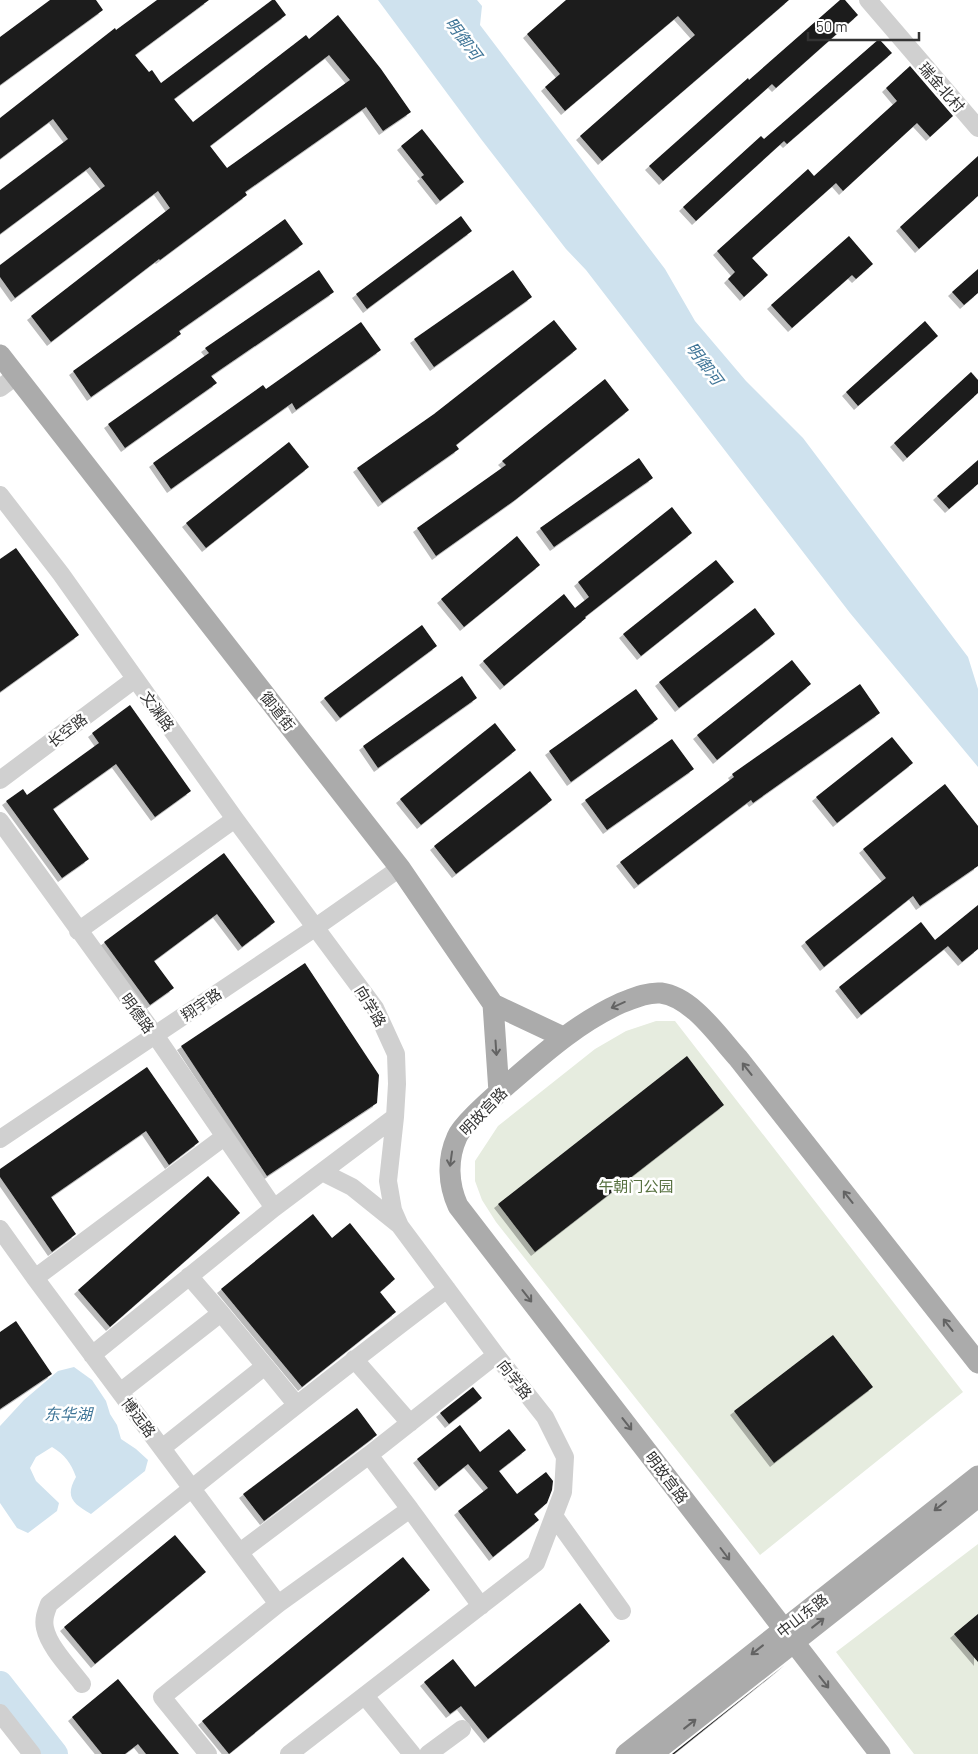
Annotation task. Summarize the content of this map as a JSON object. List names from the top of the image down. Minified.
{"streets":{"main road":["御道街","明故宫路","中山东路"],"street":["瑞金北村","文渊路","长空路","翔宇路","向学路","明德路","博远路"]},"crossings":[["文渊路","长空路"],["文渊路","翔宇路"],["文渊路","向学路"],["御道街","翔宇路"],["翔宇路","向学路"],["翔宇路","明德路"],["明故宫路","中山东路"]],"water":["明御河","东华湖"],"parks":["午朝门公园"],"scale_bar":"50 m"}
